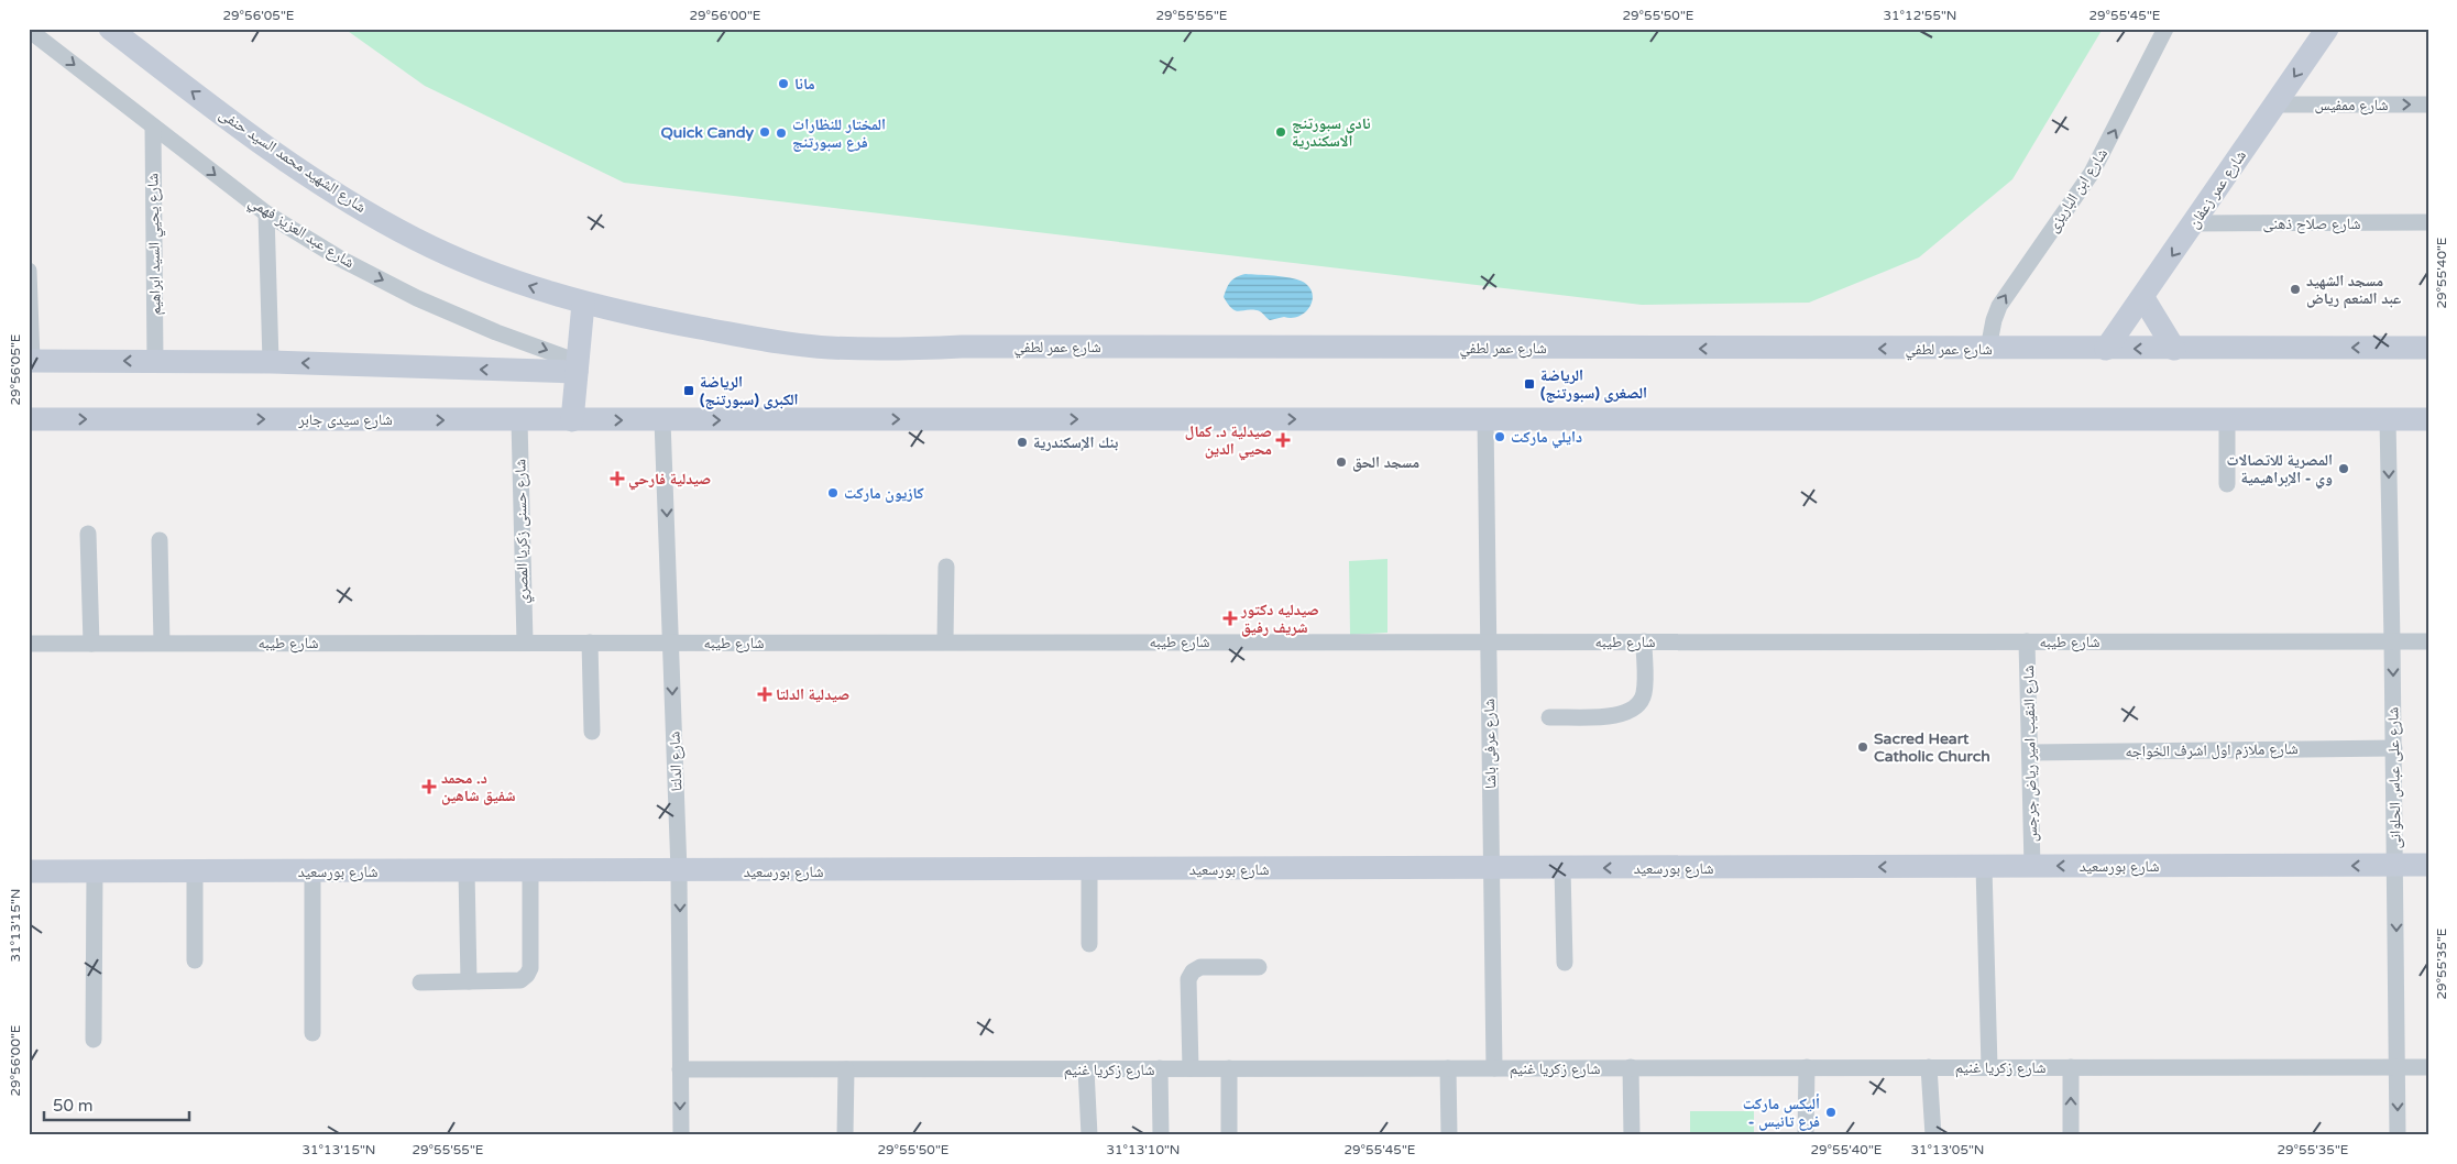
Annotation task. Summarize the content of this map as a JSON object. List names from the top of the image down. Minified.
{"streets":{"street":["شارع ممفيس","شارع الشهيد محمد السيد حنفى","شارع عمر زعفان","شارع ابن الباريزى","شارع صلاح ذهنى","شارع عبد العزيز فهمي","شارع يحيي السيد ابراهيم","شارع عمر لطفي","شارع سيدى جابر","شارع حسنى زكريا المصري","شارع طيبه","شارع عرفى باشا","شارع ملازم اول اشرف الخواجه","شارع النقيب امير رياض جرجس","شارع الدلتا","شارع على عباس الحلوانى","شارع بورسعيد","شارع زكريا غنيم"]},"crossings":[["شارع ممفيس","شارع عمر زعفان"],["شارع الشهيد محمد السيد حنفى","شارع عمر لطفي"],["شارع عمر زعفان","شارع صلاح ذهنى"],["شارع عمر زعفان","شارع عمر لطفي"],["شارع ابن الباريزى","شارع عمر لطفي"],["شارع عبد العزيز فهمي","شارع يحيي السيد ابراهيم"],["شارع سيدى جابر","شارع حسنى زكريا المصري"],["شارع سيدى جابر","شارع الدلتا"],["شارع حسنى زكريا المصري","شارع طيبه"],["شارع طيبه","شارع عرفى باشا"],["شارع طيبه","شارع النقيب امير رياض جرجس"],["شارع طيبه","شارع الدلتا"],["شارع طيبه","شارع على عباس الحلوانى"],["شارع عرفى باشا","شارع بورسعيد"],["شارع عرفى باشا","شارع زكريا غنيم"],["شارع ملازم اول اشرف الخواجه","شارع النقيب امير رياض جرجس"],["شارع ملازم اول اشرف الخواجه","شارع على عباس الحلوانى"],["شارع النقيب امير رياض جرجس","شارع بورسعيد"],["شارع الدلتا","شارع بورسعيد"],["شارع الدلتا","شارع زكريا غنيم"],["شارع على عباس الحلوانى","شارع بورسعيد"],["شارع على عباس الحلوانى","شارع زكريا غنيم"]],"one_way":["شارع ممفيس","شارع الشهيد محمد السيد حنفى","شارع عمر زعفان","شارع ابن الباريزى","شارع عبد العزيز فهمي","شارع الدلتا","شارع على عباس الحلوانى"],"places":{"other":["مانا","Quick Candy","نادي سبورتنج الاسكندرية","المختار للنظارات فرع سبورتنج","مسجد الشهيد عبد المنعم رياض","دايلي ماركت","بنك الإسكندرية","مسجد الحق","المصرية للاتصالات وي - الإبراهيمية","كازيون ماركت","Sacred Heart Catholic Church","أليكس ماركت - فرع تانيس"],"transit":["الرياضة (سبورتنج) الصغرى","الرياضة (سبورتنج) الكبرى"],"health":["صيدلية د. كمال محيي الدين","صيدلية فارحي","صيدليه دكتور شريف رفيق","صيدلية الدلتا","د. محمد شفيق شاهين"]},"scale_bar":"50 m","coordinates":["29°56'05\"E","29°56'00\"E","29°55'55\"E","29°55'50\"E","31°12'55\"N","29°55'45\"E","29°55'40\"E","31°13'15\"N","29°55'35\"E","31°13'10\"N","31°13'05\"N"]}
